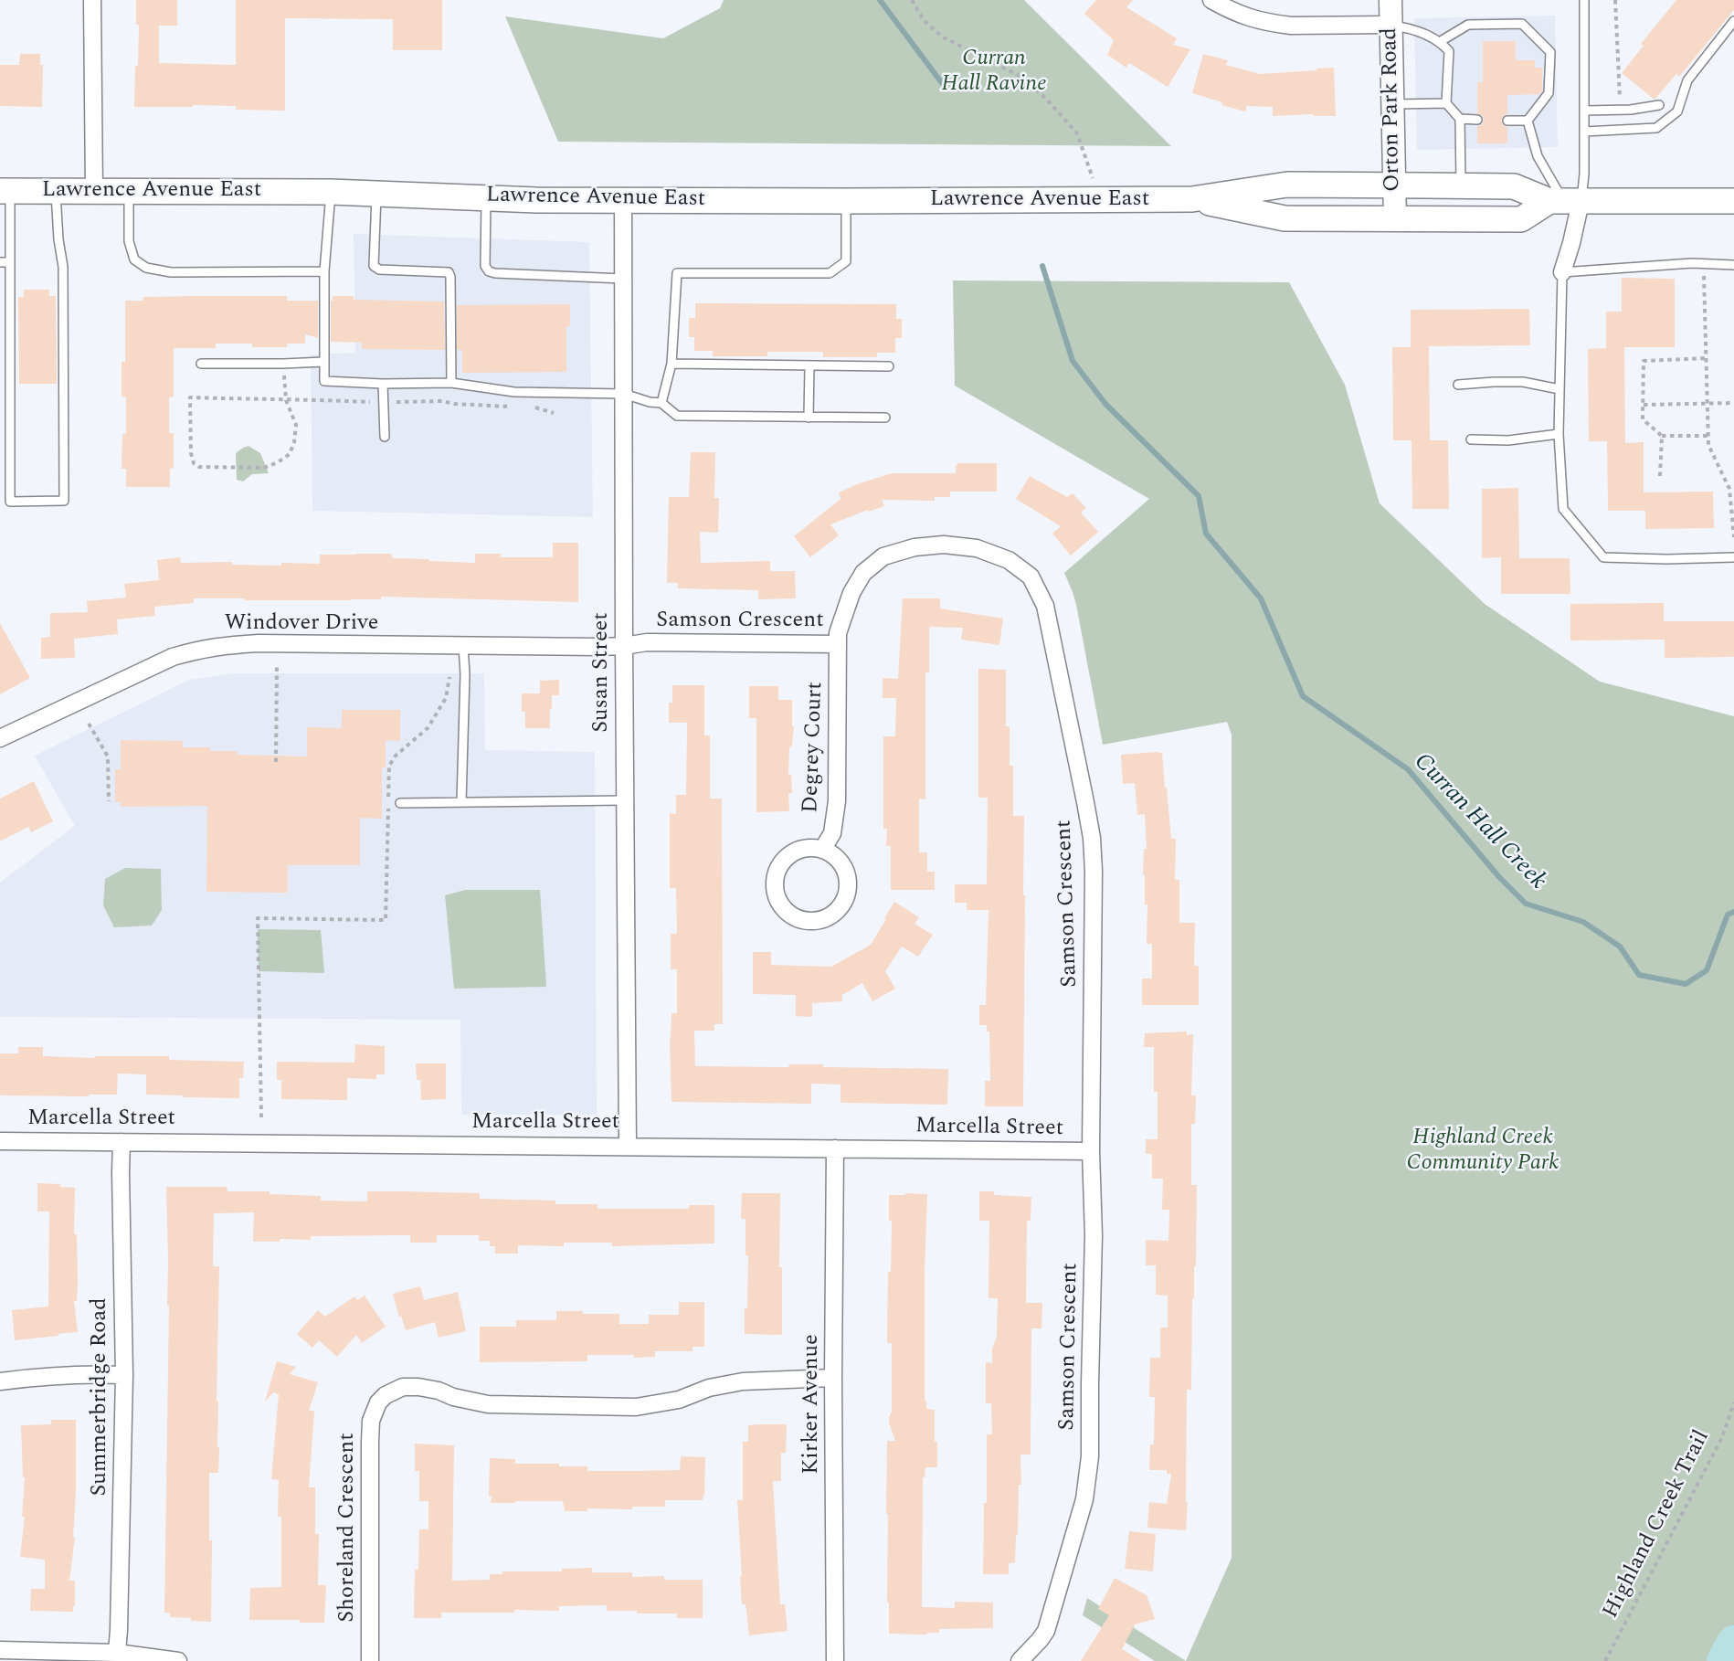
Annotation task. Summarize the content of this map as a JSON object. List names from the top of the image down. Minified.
{"streets":{"main road":["Lawrence Avenue East"],"street":["Orton Park Road","Samson Crescent","Windover Drive","Susan Street","Degrey Court","Marcella Street","Summerbridge Road","Kirker Avenue","Shoreland Crescent"],"path":["Highland Creek Trail"]},"crossings":[["Orton Park Road","Lawrence Avenue East"],["Lawrence Avenue East","Susan Street"],["Samson Crescent","Windover Drive"],["Samson Crescent","Susan Street"],["Samson Crescent","Degrey Court"],["Samson Crescent","Marcella Street"],["Windover Drive","Susan Street"],["Susan Street","Marcella Street"],["Marcella Street","Summerbridge Road"],["Marcella Street","Kirker Avenue"],["Kirker Avenue","Shoreland Crescent"]],"water":["Curran Hall Creek"],"parks":["Curran Hall Ravine","Highland Creek Community Park"]}
